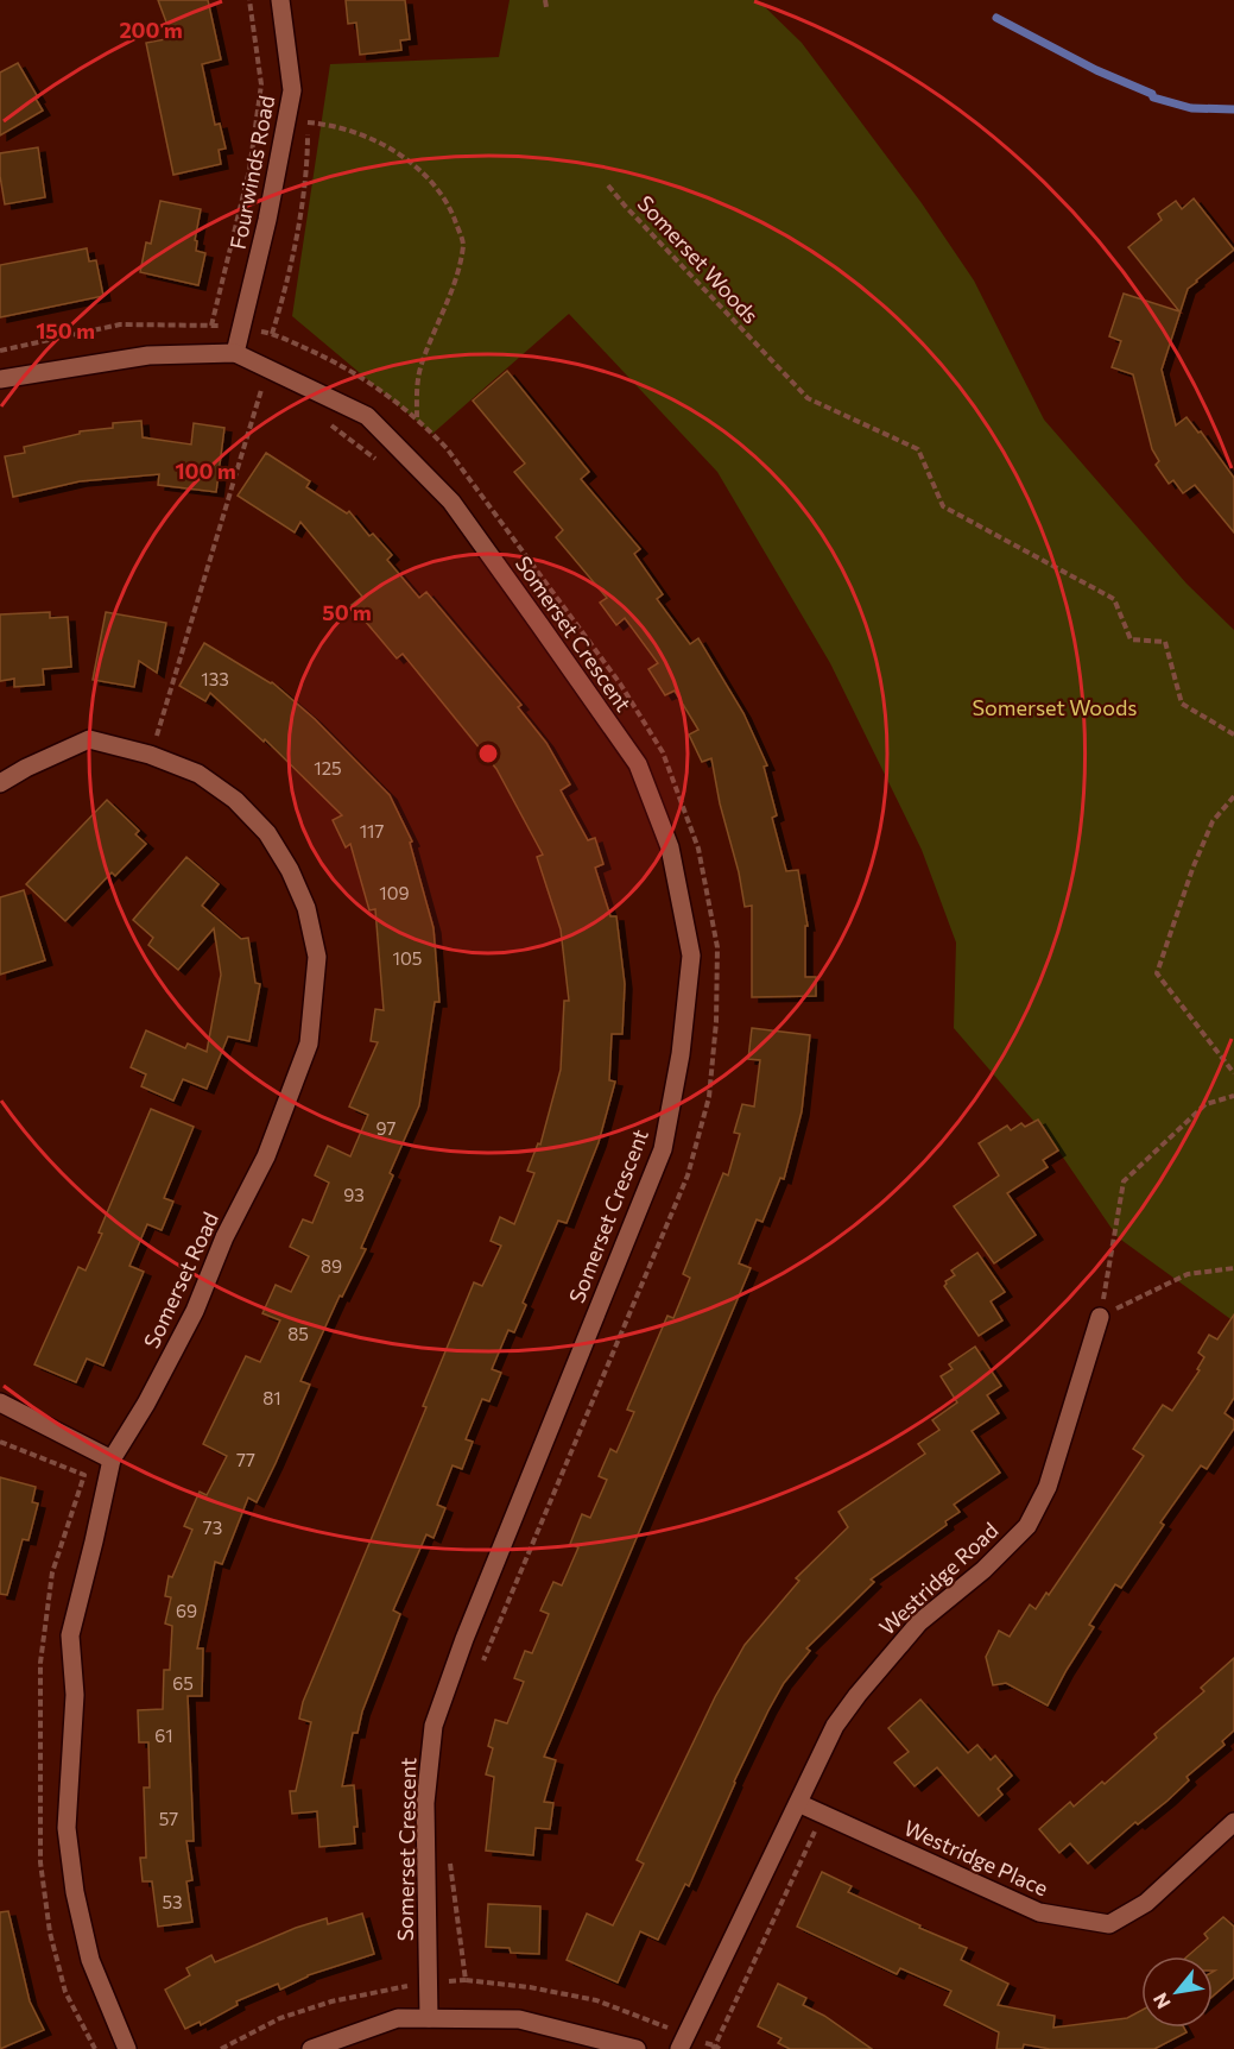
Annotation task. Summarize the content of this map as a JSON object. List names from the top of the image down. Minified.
{"streets":{"street":["Fourwinds Road","Somerset Crescent","Somerset Road","Westridge Road","Westridge Place"],"path":["Somerset Woods"]},"crossings":[["Fourwinds Road","Somerset Crescent"],["Westridge Road","Westridge Place"]],"parks":["Somerset Woods"],"house_numbers":["133","125","117","109","105","97","93","89","85","81","77","73","69","65","61","57","53"],"north":"bottom left","rings":["200 m","150 m","100 m","50 m"]}
